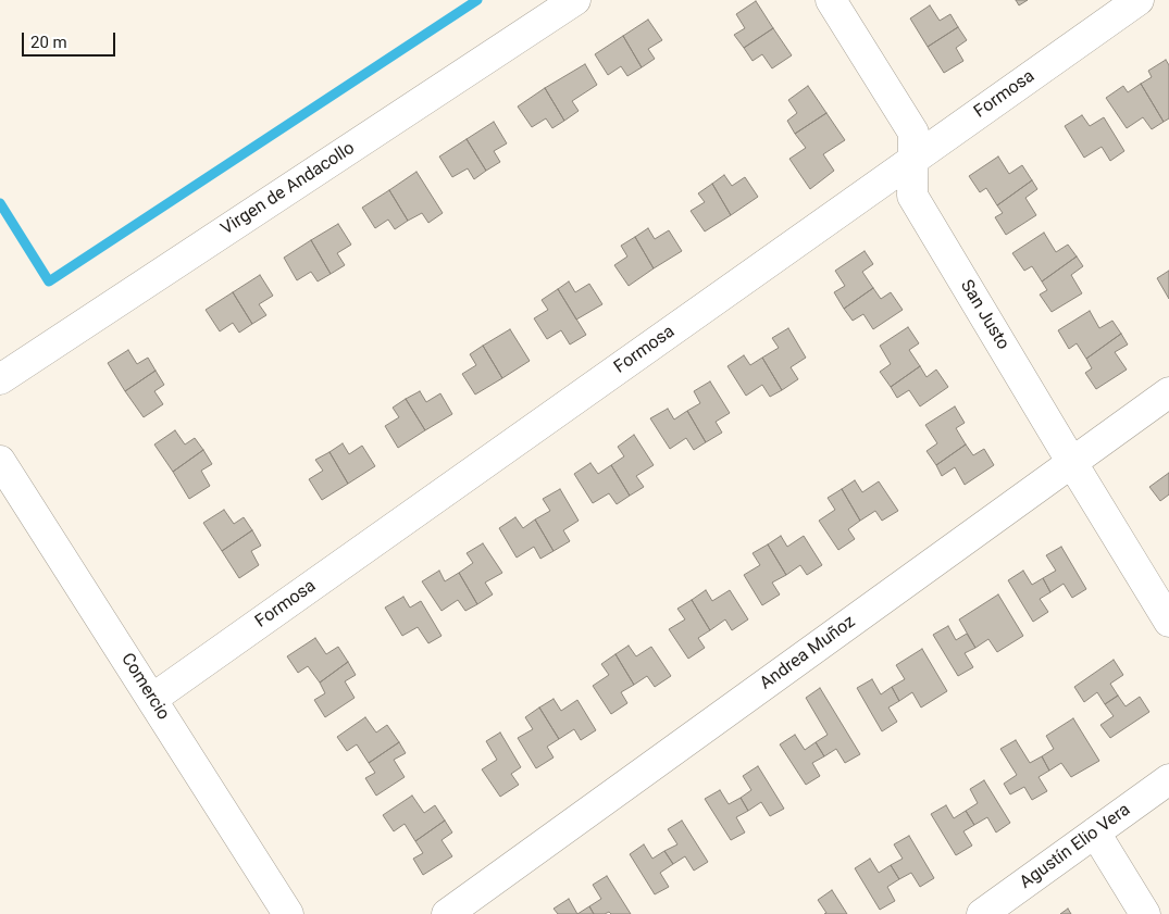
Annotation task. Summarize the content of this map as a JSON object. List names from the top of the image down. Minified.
{"streets":{"street":["Formosa","Virgen de Andacollo","San Justo","Andrea Muñoz","Comercio","Agustín Elio Vera"]},"crossings":[["Formosa","San Justo"],["Formosa","Comercio"],["San Justo","Andrea Muñoz"]],"scale_bar":"20 m"}
